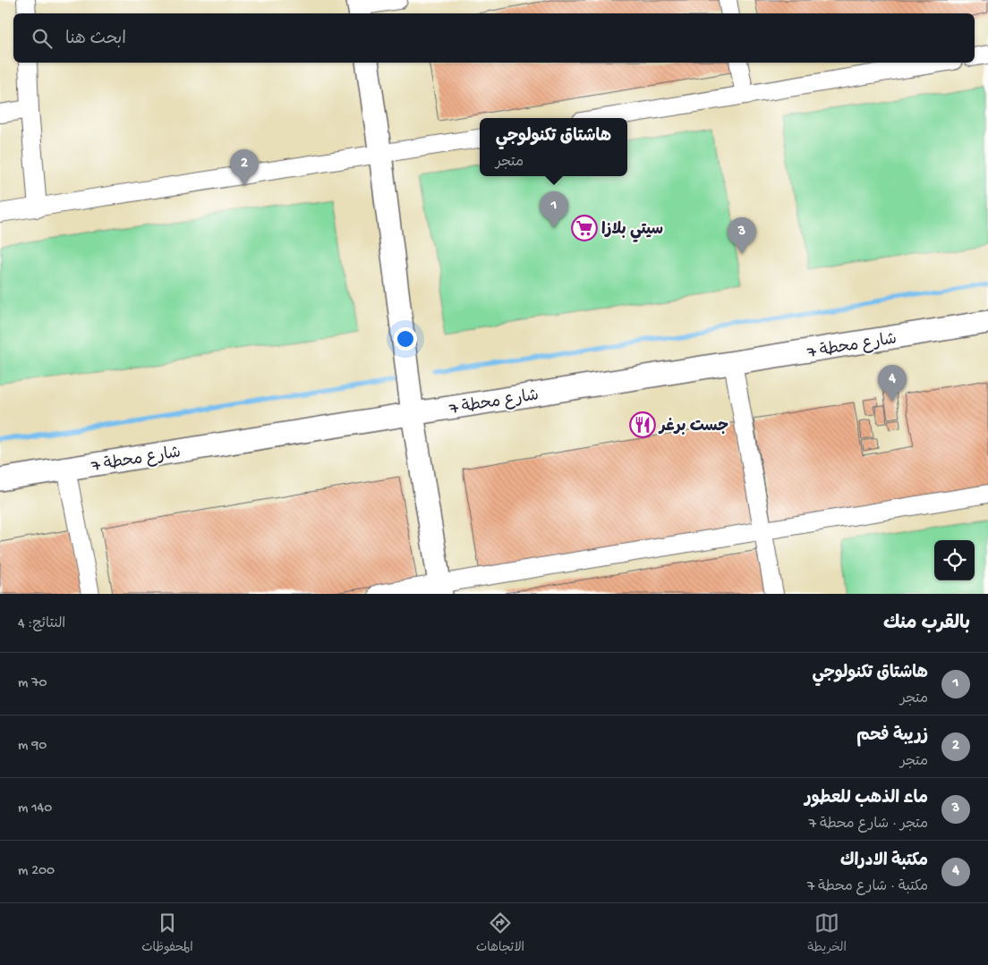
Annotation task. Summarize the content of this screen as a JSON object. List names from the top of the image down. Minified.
{"streets":{"street":["شارع محطة 7"]},"places":{"supermarket":["سيتي بلازا"],"restaurant":["جست برغر"]},"page":{"search":"ابحث هنا","popup":["هاشتاق تكنولوجي","متجر"],"pins":["2","1","3","4"],"heading":["بالقرب منك","النتائج: 4"],"list":[{"mark":"1","name":"هاشتاق تكنولوجي","note":"متجر","value":"70 m"},{"mark":"2","name":"زريبة فحم","note":"متجر","value":"90 m"},{"mark":"3","name":"ماء الذهب للعطور","note":"متجر · شارع محطة 7","value":"140 m"},{"mark":"4","name":"مكتبة الادراك","note":"مكتبة · شارع محطة 7","value":"200 m"}],"nav":["الخريطة","الاتجاهات","المحفوظات"]}}
